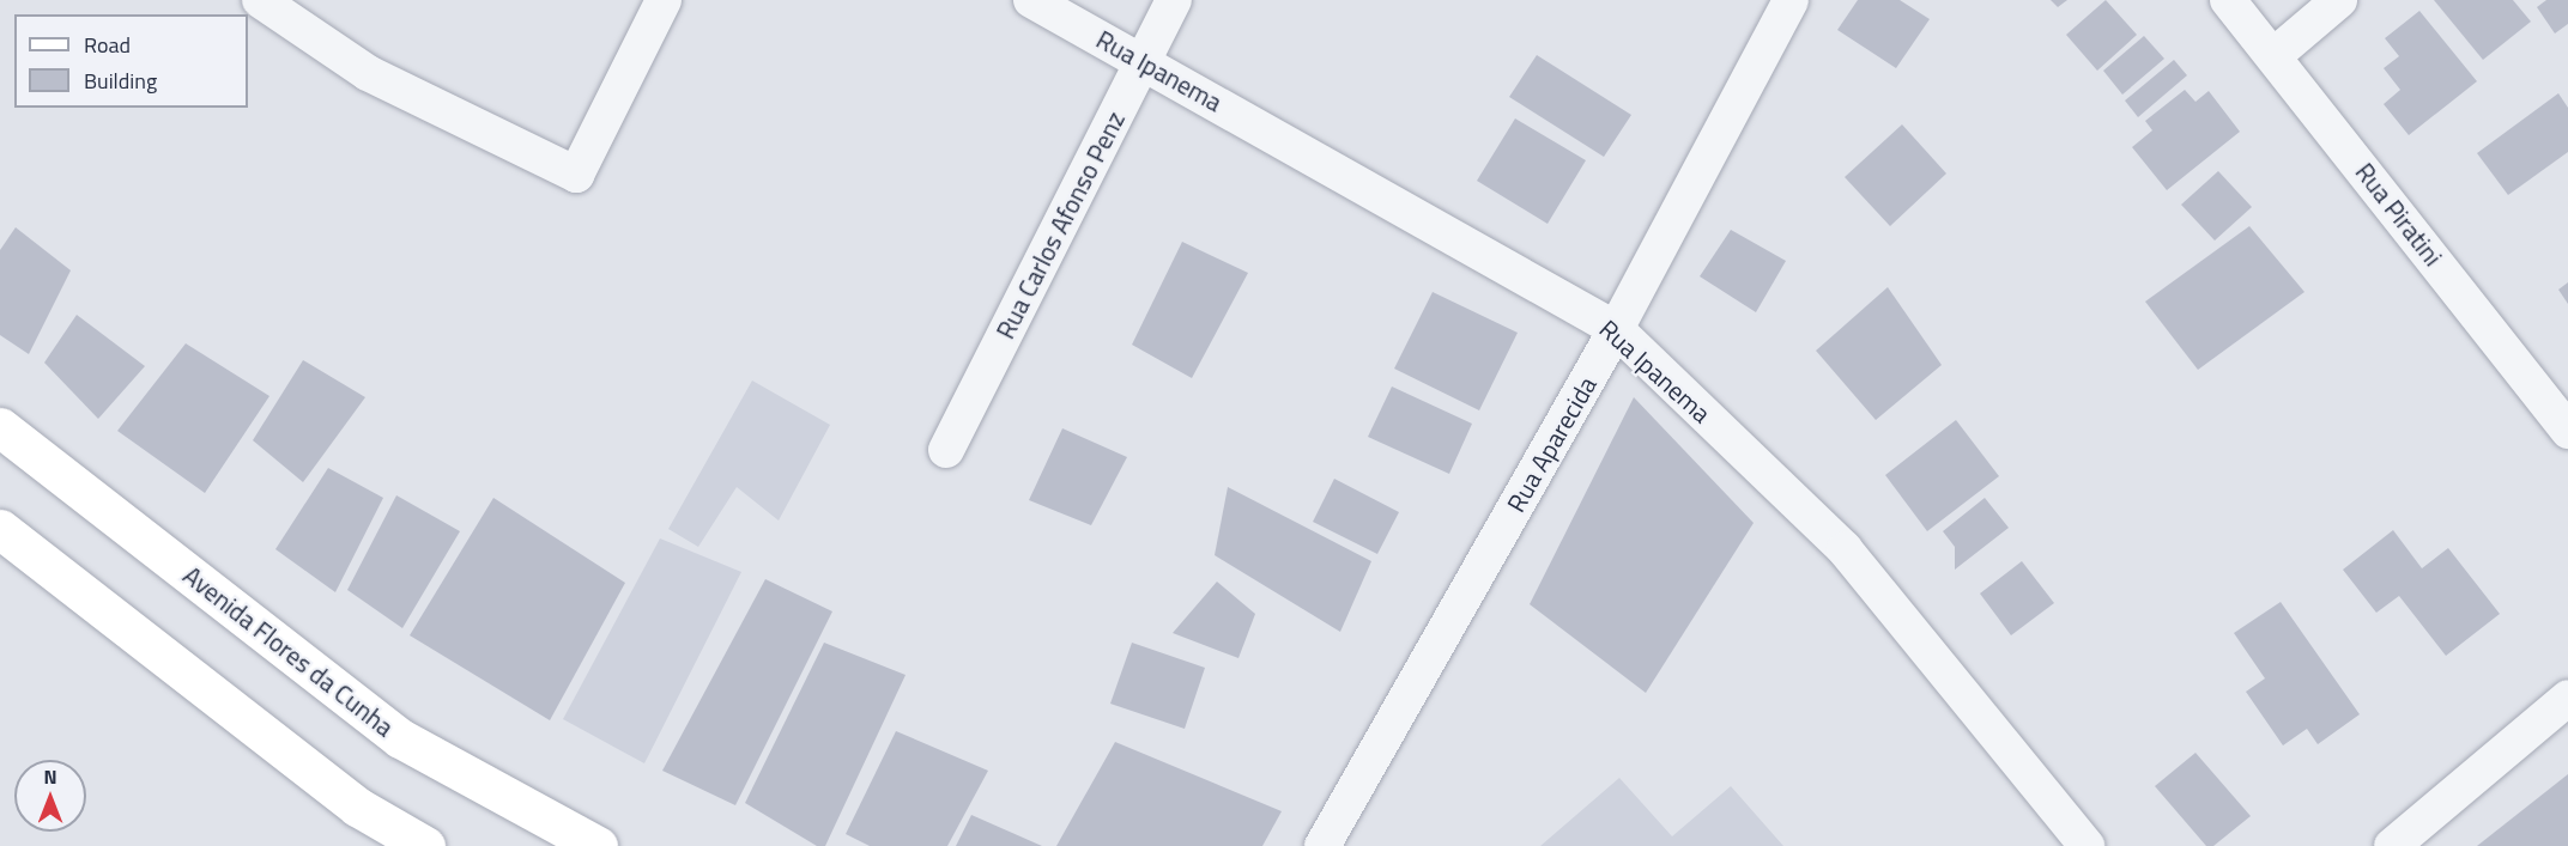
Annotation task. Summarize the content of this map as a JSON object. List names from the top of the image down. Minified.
{"streets":{"main road":["Avenida Flores da Cunha"],"street":["Rua Ipanema","Rua Piratini","Rua Carlos Afonso Penz","Rua Aparecida"]},"crossings":[["Rua Ipanema","Rua Carlos Afonso Penz"],["Rua Ipanema","Rua Aparecida"]],"legend":["Road","Building"],"north":"top"}
